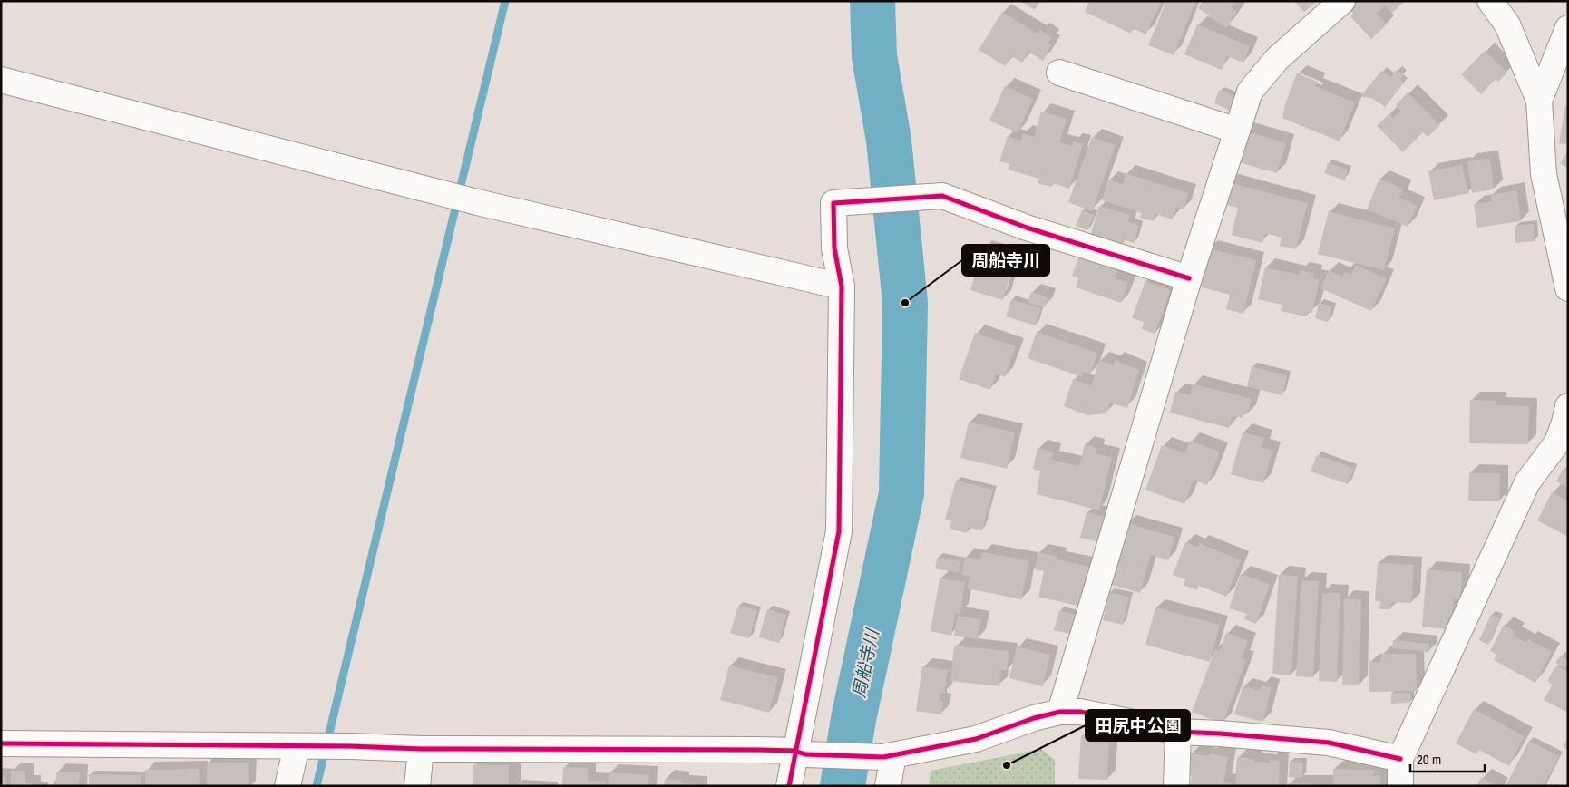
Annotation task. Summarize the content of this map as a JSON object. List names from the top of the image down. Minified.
{"water":["周船寺川"],"places":["周船寺川","田尻中公園"],"scale_bar":"20 m"}
